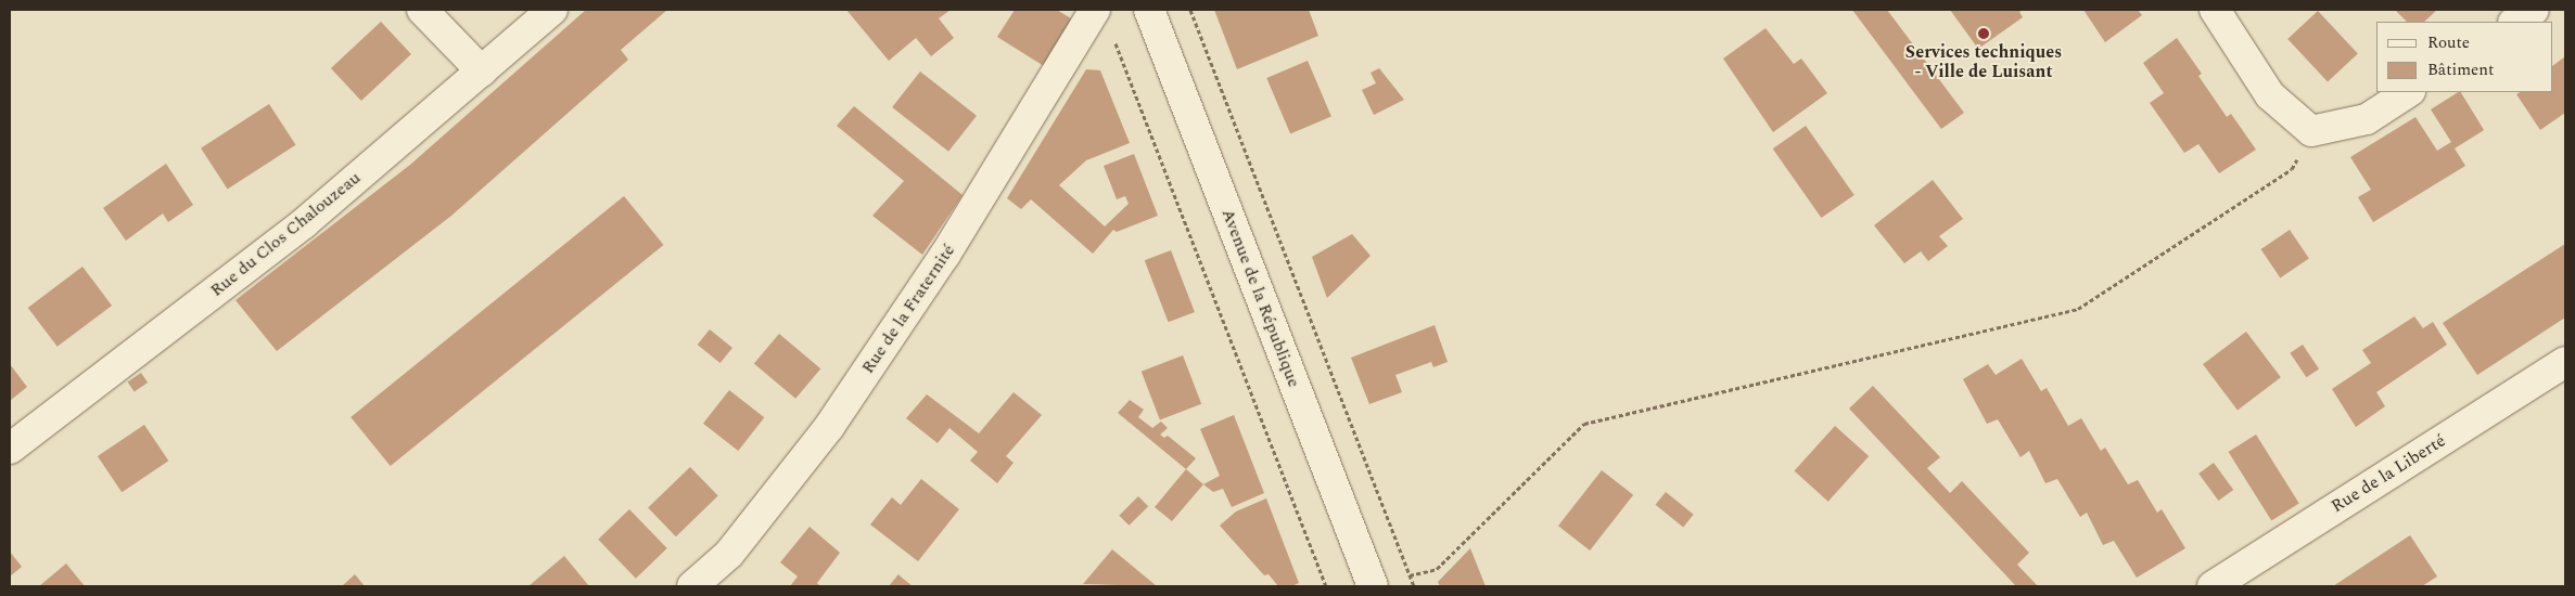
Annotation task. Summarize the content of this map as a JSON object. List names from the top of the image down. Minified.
{"streets":{"street":["Rue du Clos Chalouzeau","Avenue de la République","Rue de la Fraternité","Rue de la Liberté"]},"places":["Services techniques - Ville de Luisant"],"legend":["Route","Bâtiment"]}
